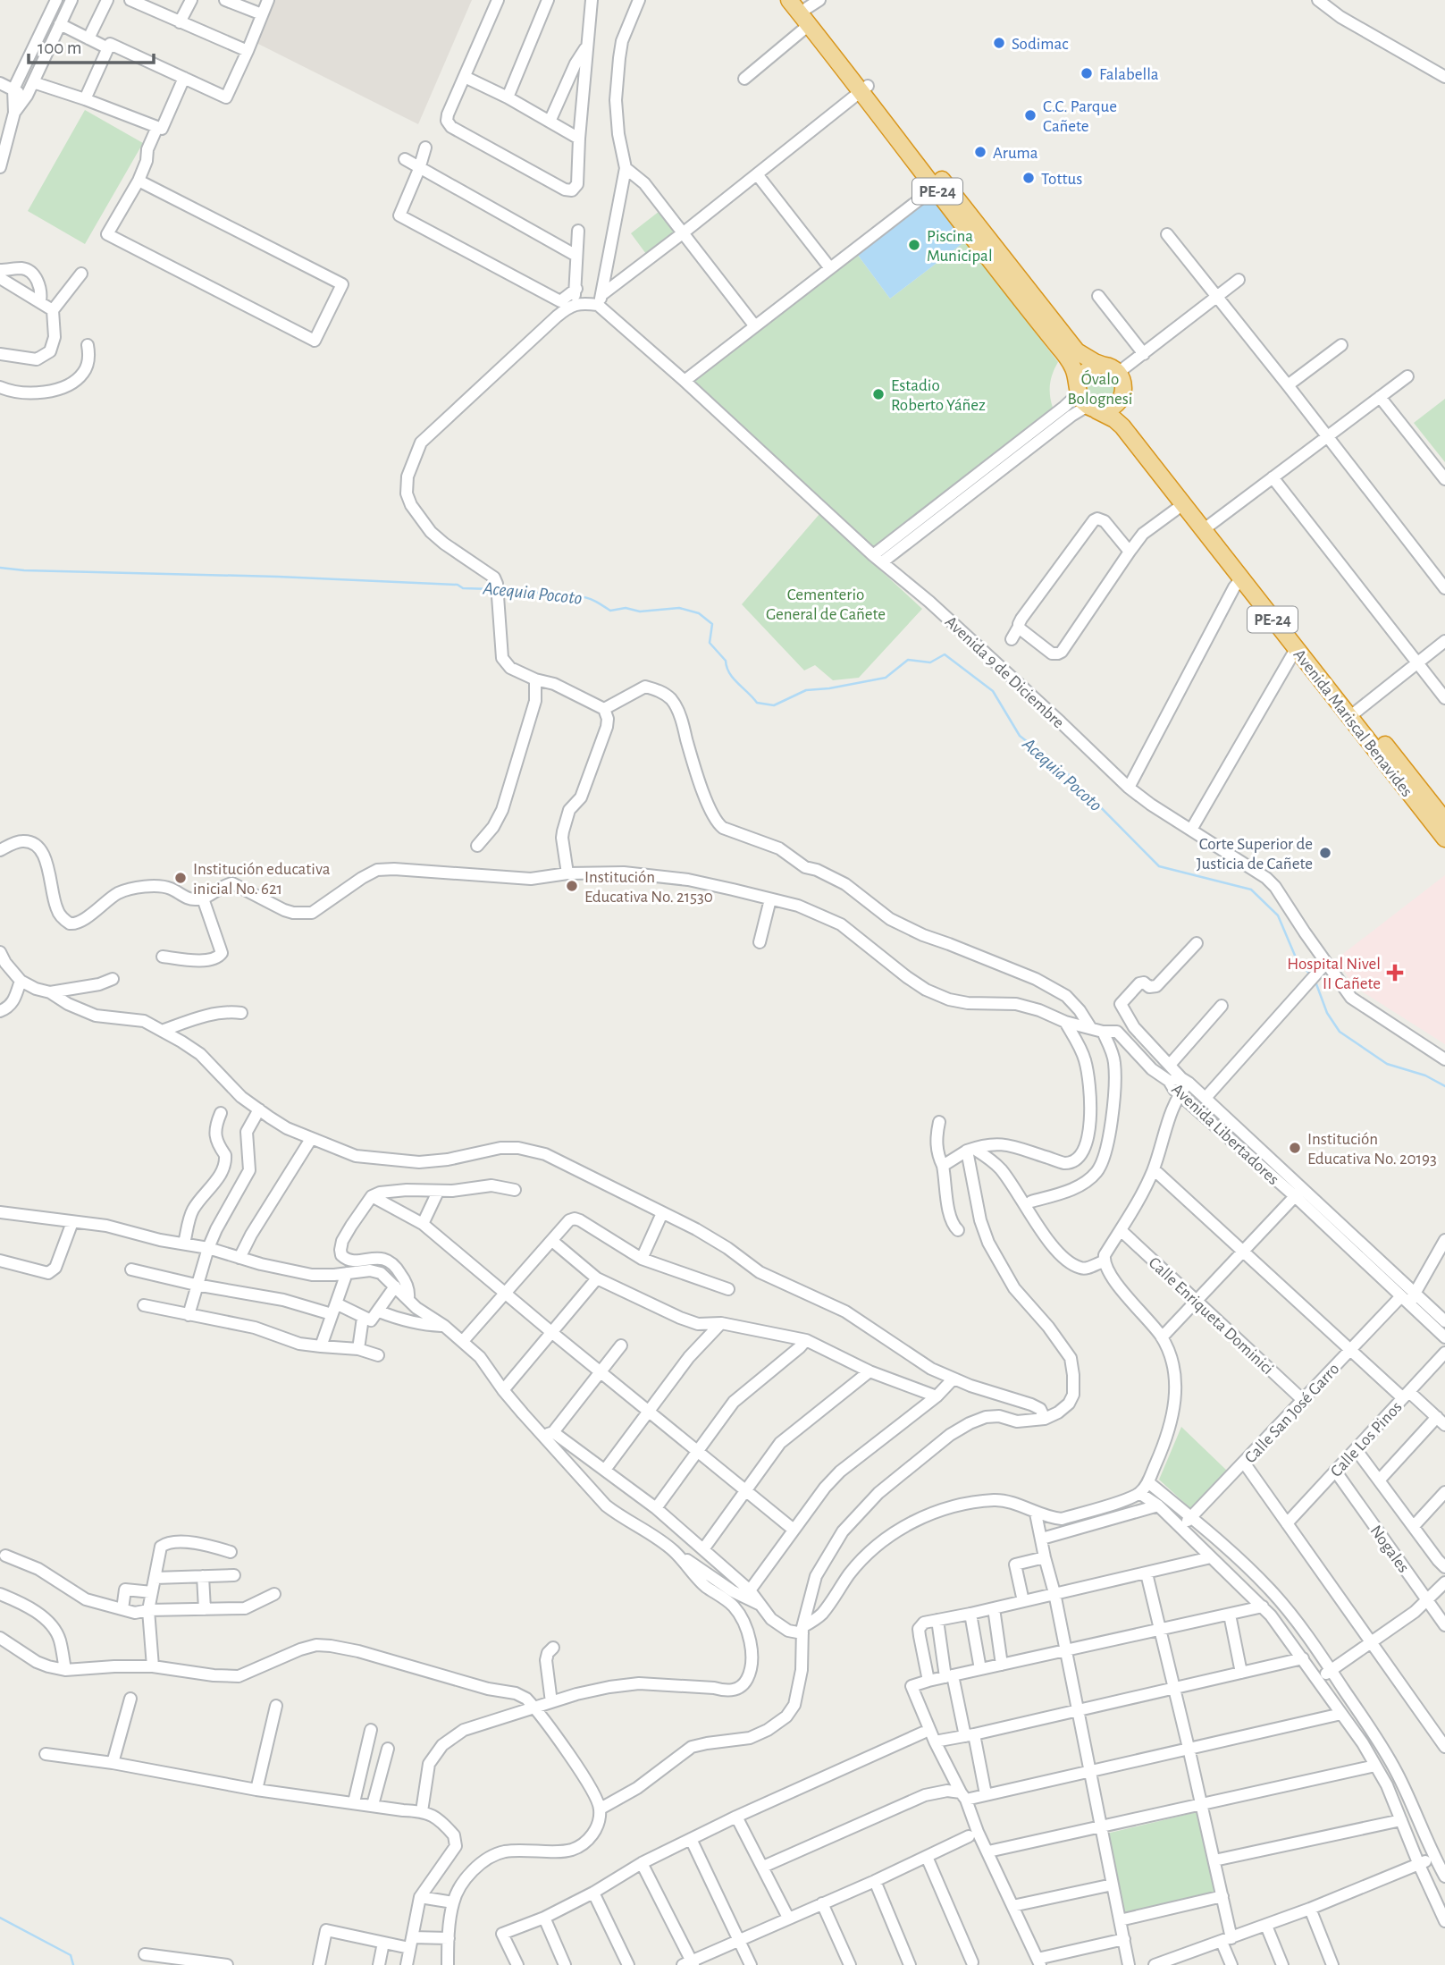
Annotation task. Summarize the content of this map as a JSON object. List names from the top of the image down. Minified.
{"streets":{"highway":["PE-24","Avenida Mariscal Benavides"],"street":["Avenida 9 de Diciembre","Avenida Libertadores","Calle Enriqueta Dominici","Calle San José Garro","Calle Los Pinos","Nogales"]},"crossings":[["PE-24","Avenida Mariscal Benavides"],["Avenida Libertadores","Calle San José Garro"],["Calle Enriqueta Dominici","Calle San José Garro"],["Calle Los Pinos","Nogales"]],"water":["Acequia Pocoto"],"parks":["Óvalo Bolognesi","Cementerio General de Cañete"],"places":{"other":["Sodimac","Falabella","C.C. Parque Cañete","Aruma","Tottus","Piscina Municipal","Estadio Roberto Yáñez","Corte Superior de Justicia de Cañete","Institución educativa inicial No. 621","Institución Educativa No. 21530","Institución Educativa No. 20193"],"health":["Hospital Nivel II Cañete"]},"scale_bar":"100 m"}
